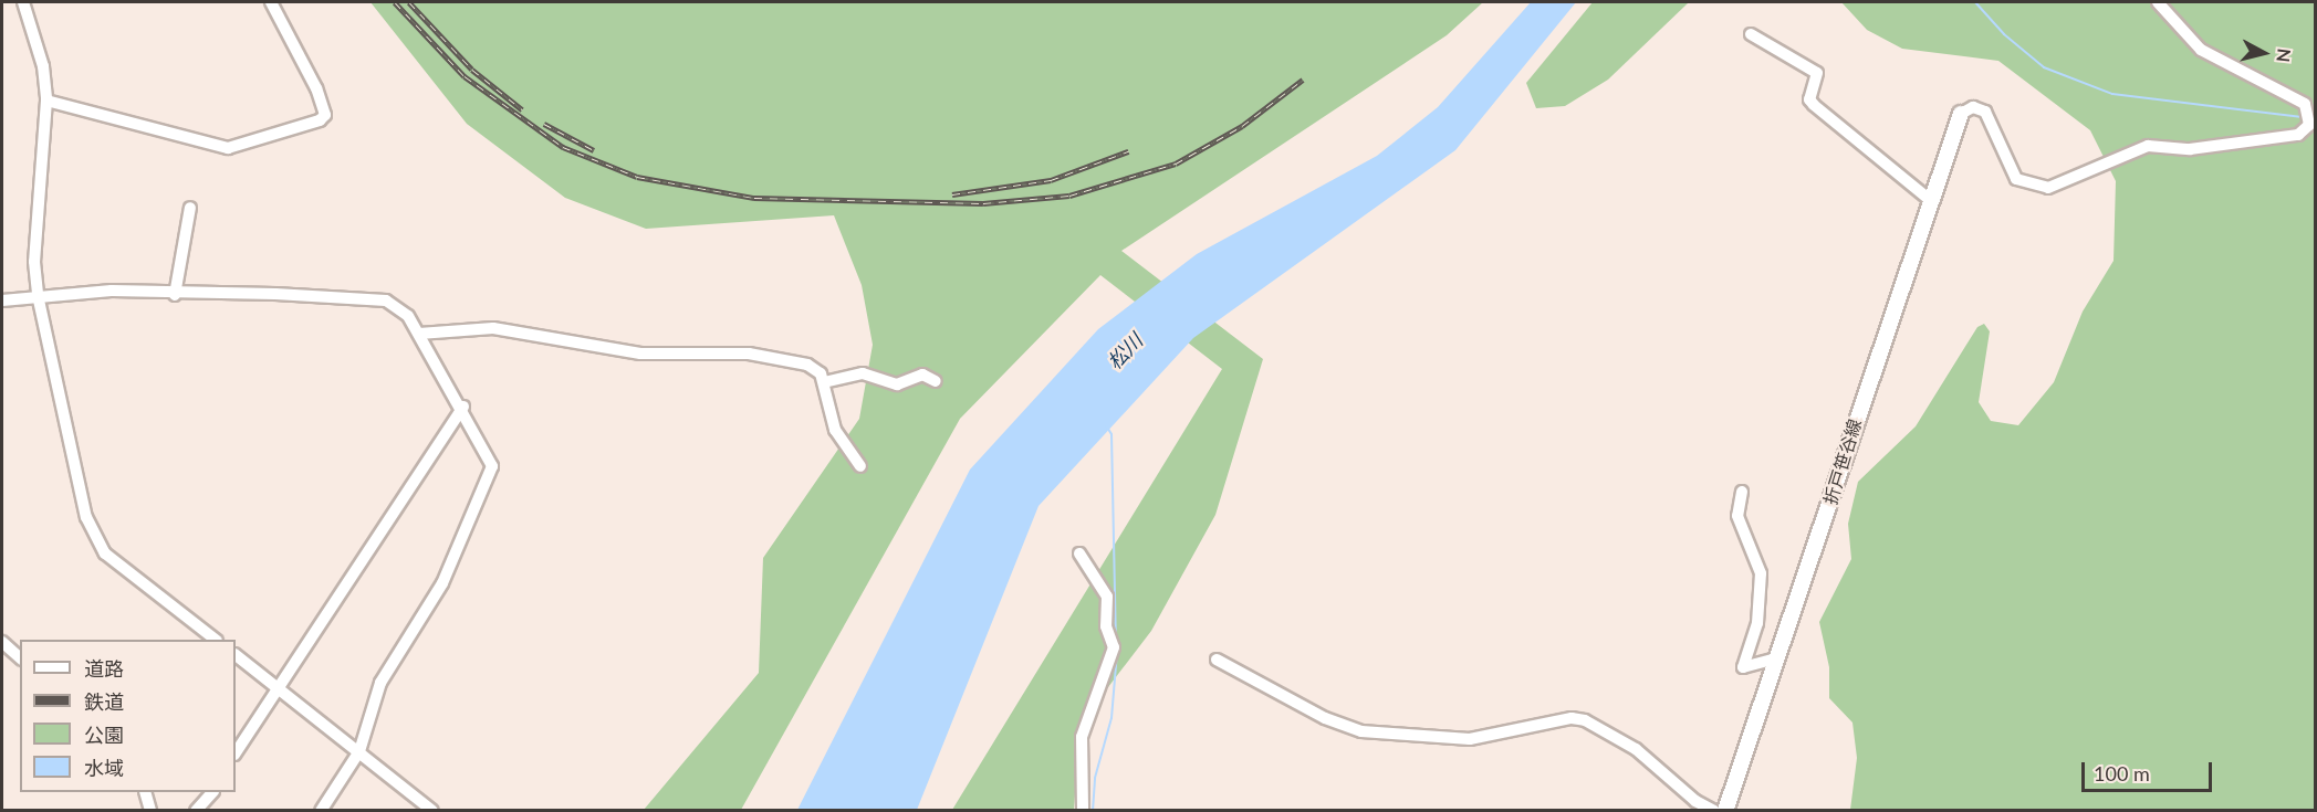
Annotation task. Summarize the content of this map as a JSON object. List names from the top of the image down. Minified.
{"streets":{"main road":["折戸笹谷線"]},"water":["松川"],"legend":["道路","鉄道","公園","水域"],"scale_bar":"100 m","north":"right"}
